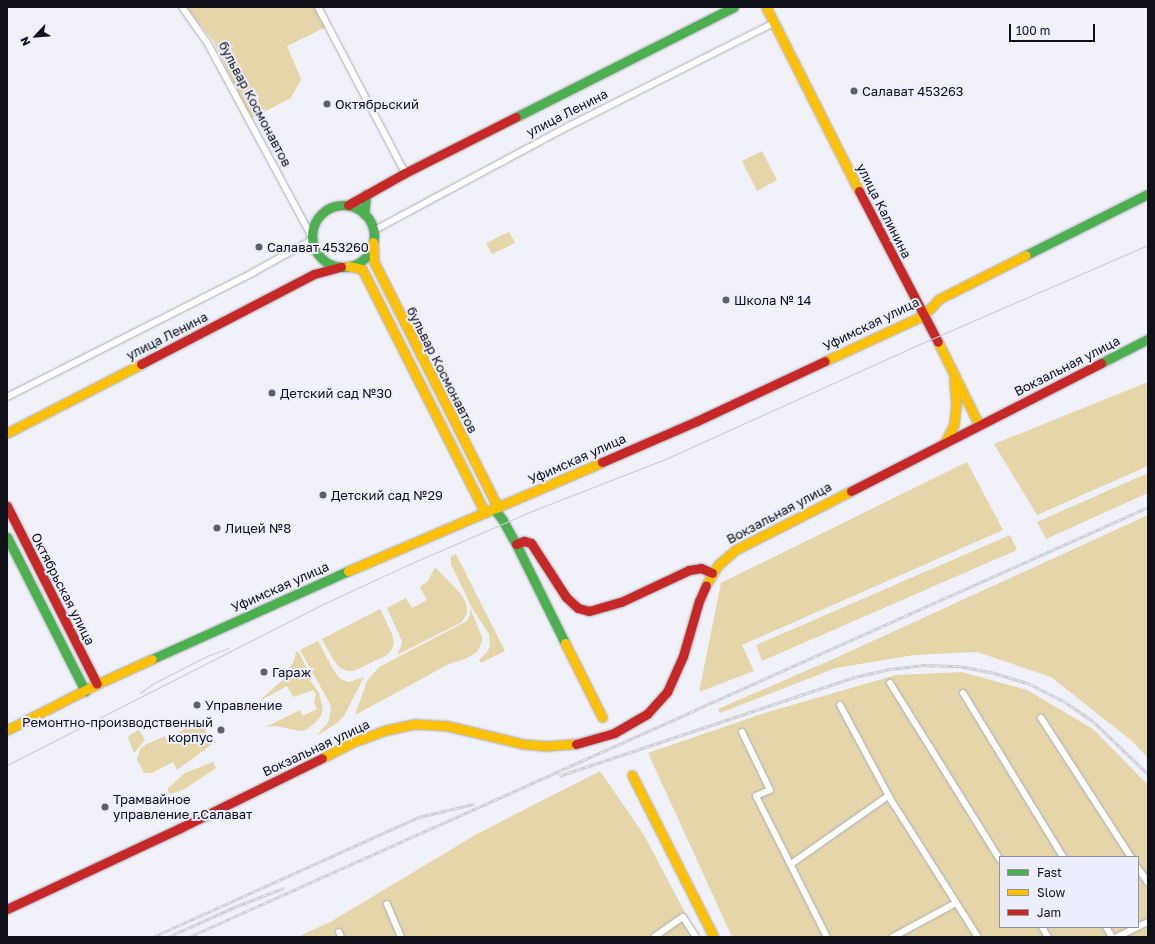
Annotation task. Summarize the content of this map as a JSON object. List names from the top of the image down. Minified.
{"streets":{"street":["бульвар Космонавтов","улица Ленина","улица Калинина","Уфимская улица","Вокзальная улица","Октябрьская улица"]},"crossings":[["бульвар Космонавтов","улица Ленина"],["бульвар Космонавтов","Уфимская улица"],["улица Ленина","улица Калинина"],["улица Калинина","Уфимская улица"],["улица Калинина","Вокзальная улица"],["Уфимская улица","Октябрьская улица"]],"places":["Салават 453263","Октябрьский","Салават 453260","Школа № 14","Детский сад №30","Детский сад №29","Лицей №8","Гараж","Управление","Ремонтно-производственный корпус","Трамвайное управление г.Салават"],"legend":["Fast","Slow","Jam"],"scale_bar":"100 m","north":"bottom left"}
